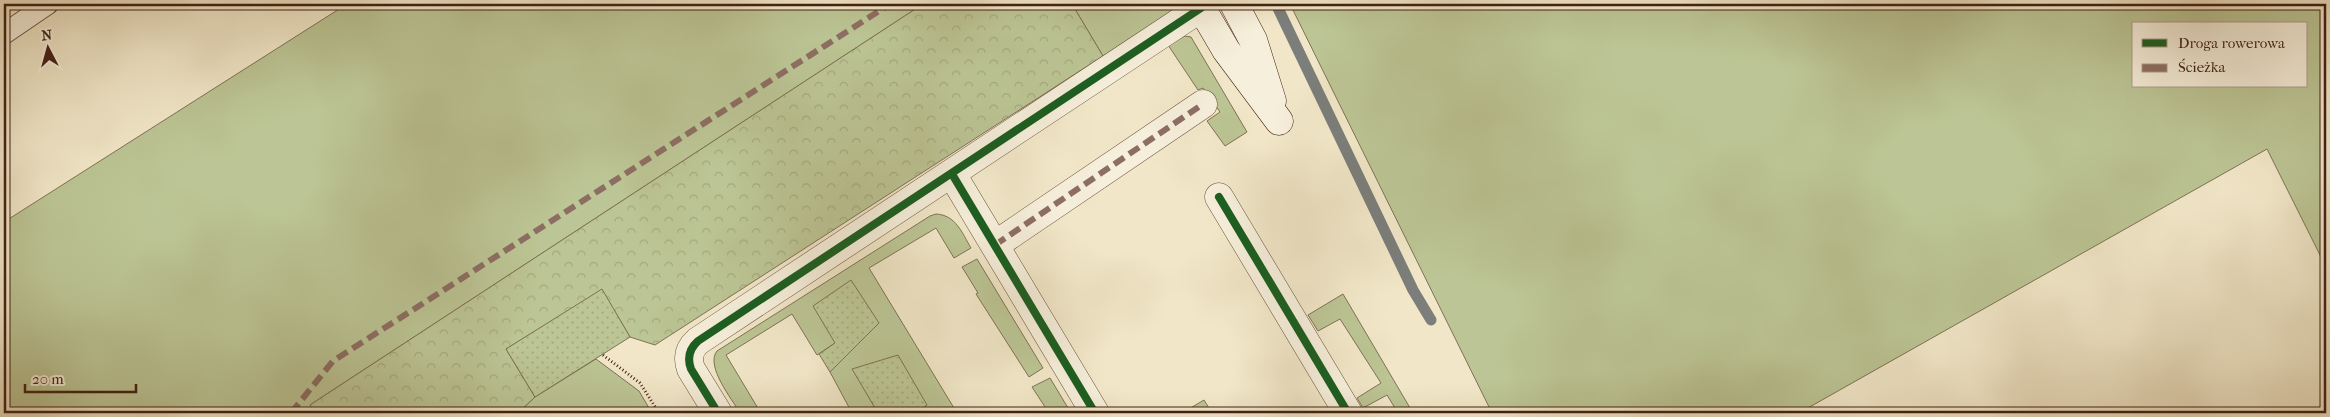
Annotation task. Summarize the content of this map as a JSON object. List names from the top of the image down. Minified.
{"legend":["Droga rowerowa","Ścieżka"],"scale_bar":"20 m","north":"top"}
